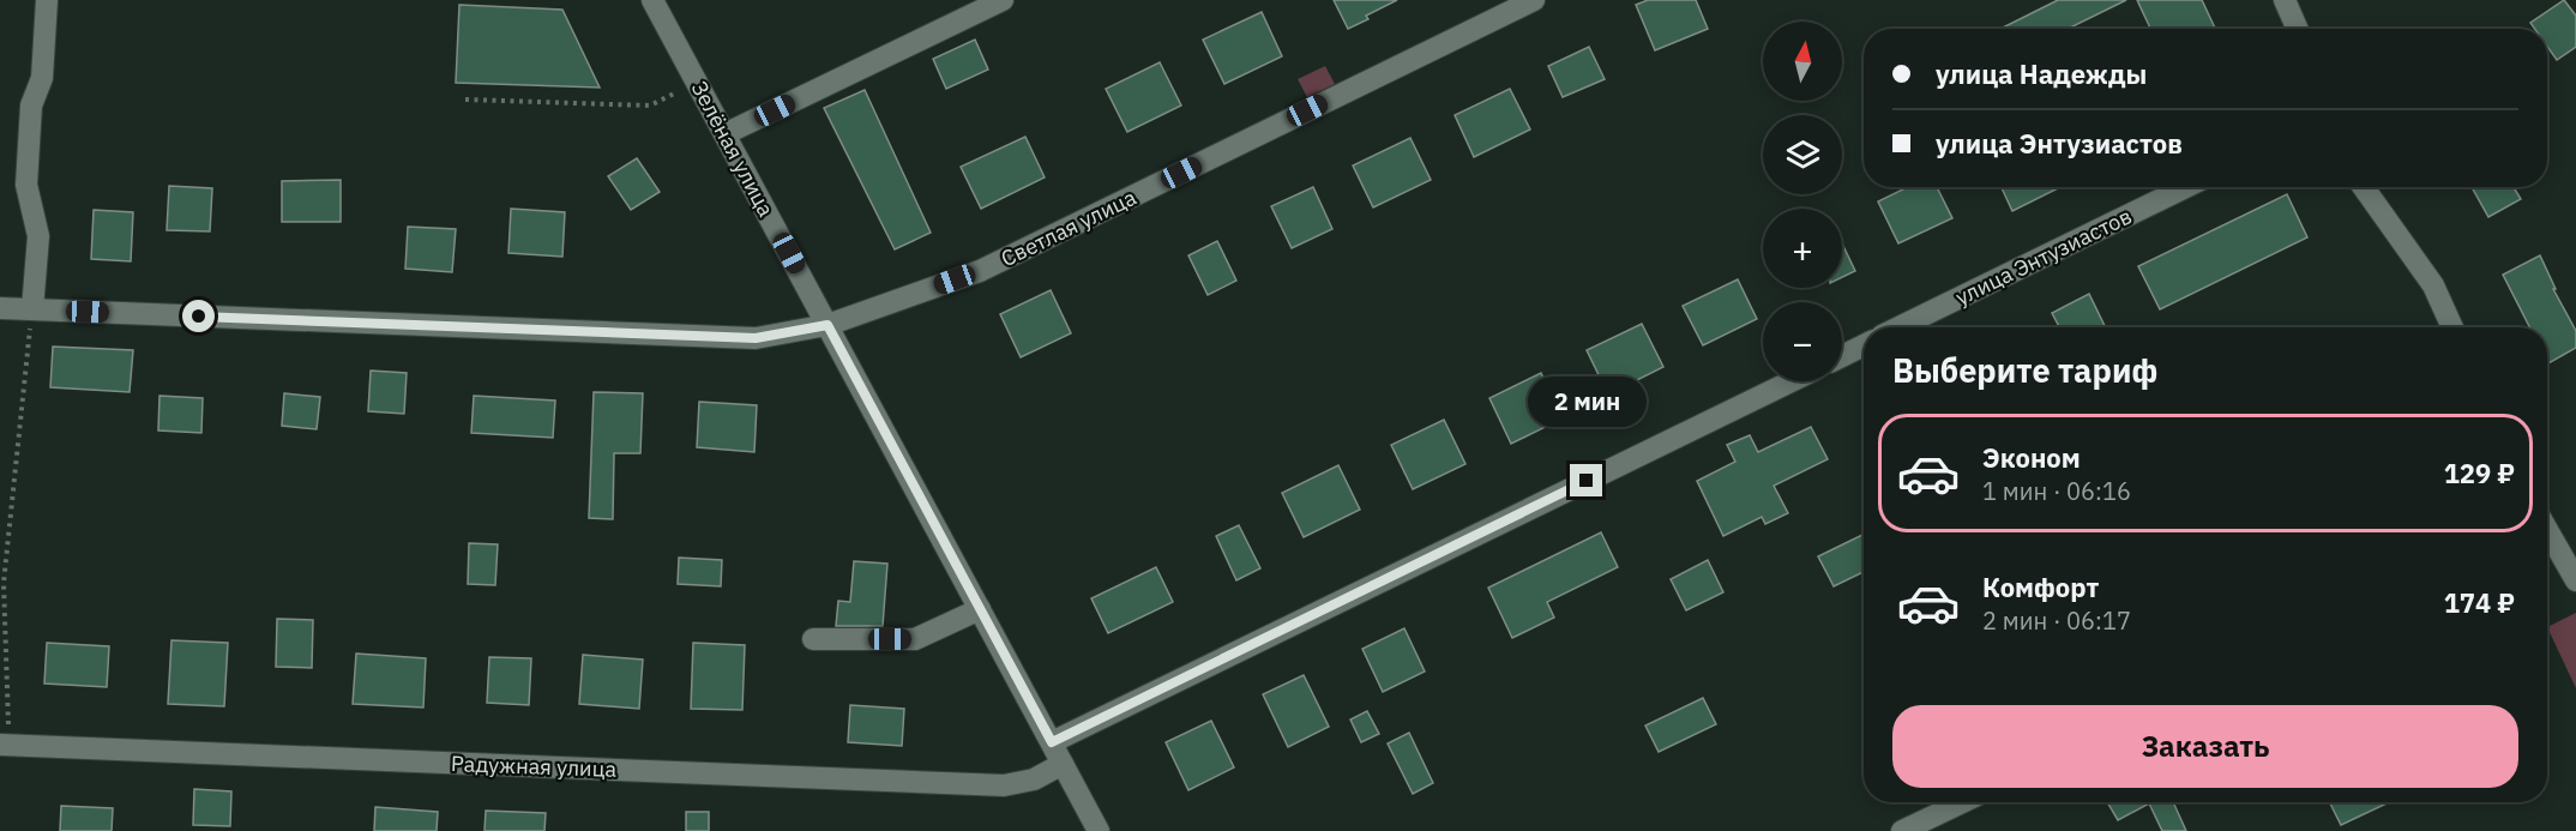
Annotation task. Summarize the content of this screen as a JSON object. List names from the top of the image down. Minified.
{"streets":{"street":["Зелёная улица","Светлая улица","улица Энтузиастов","Радужная улица"]},"crossings":[["Зелёная улица","Светлая улица"],["Зелёная улица","Радужная улица"]],"north":"top","page":{"map_buttons":["+","−"],"banner":["улица Надежды","улица Энтузиастов"],"heading":"Выберите тариф","bubble":"2 мин","list":[{"name":"Эконом","note":"1 мин · 06:16","value":"129 ₽"},{"name":"Комфорт","note":"2 мин · 06:17","value":"174 ₽"}],"buttons":"Заказать"}}
